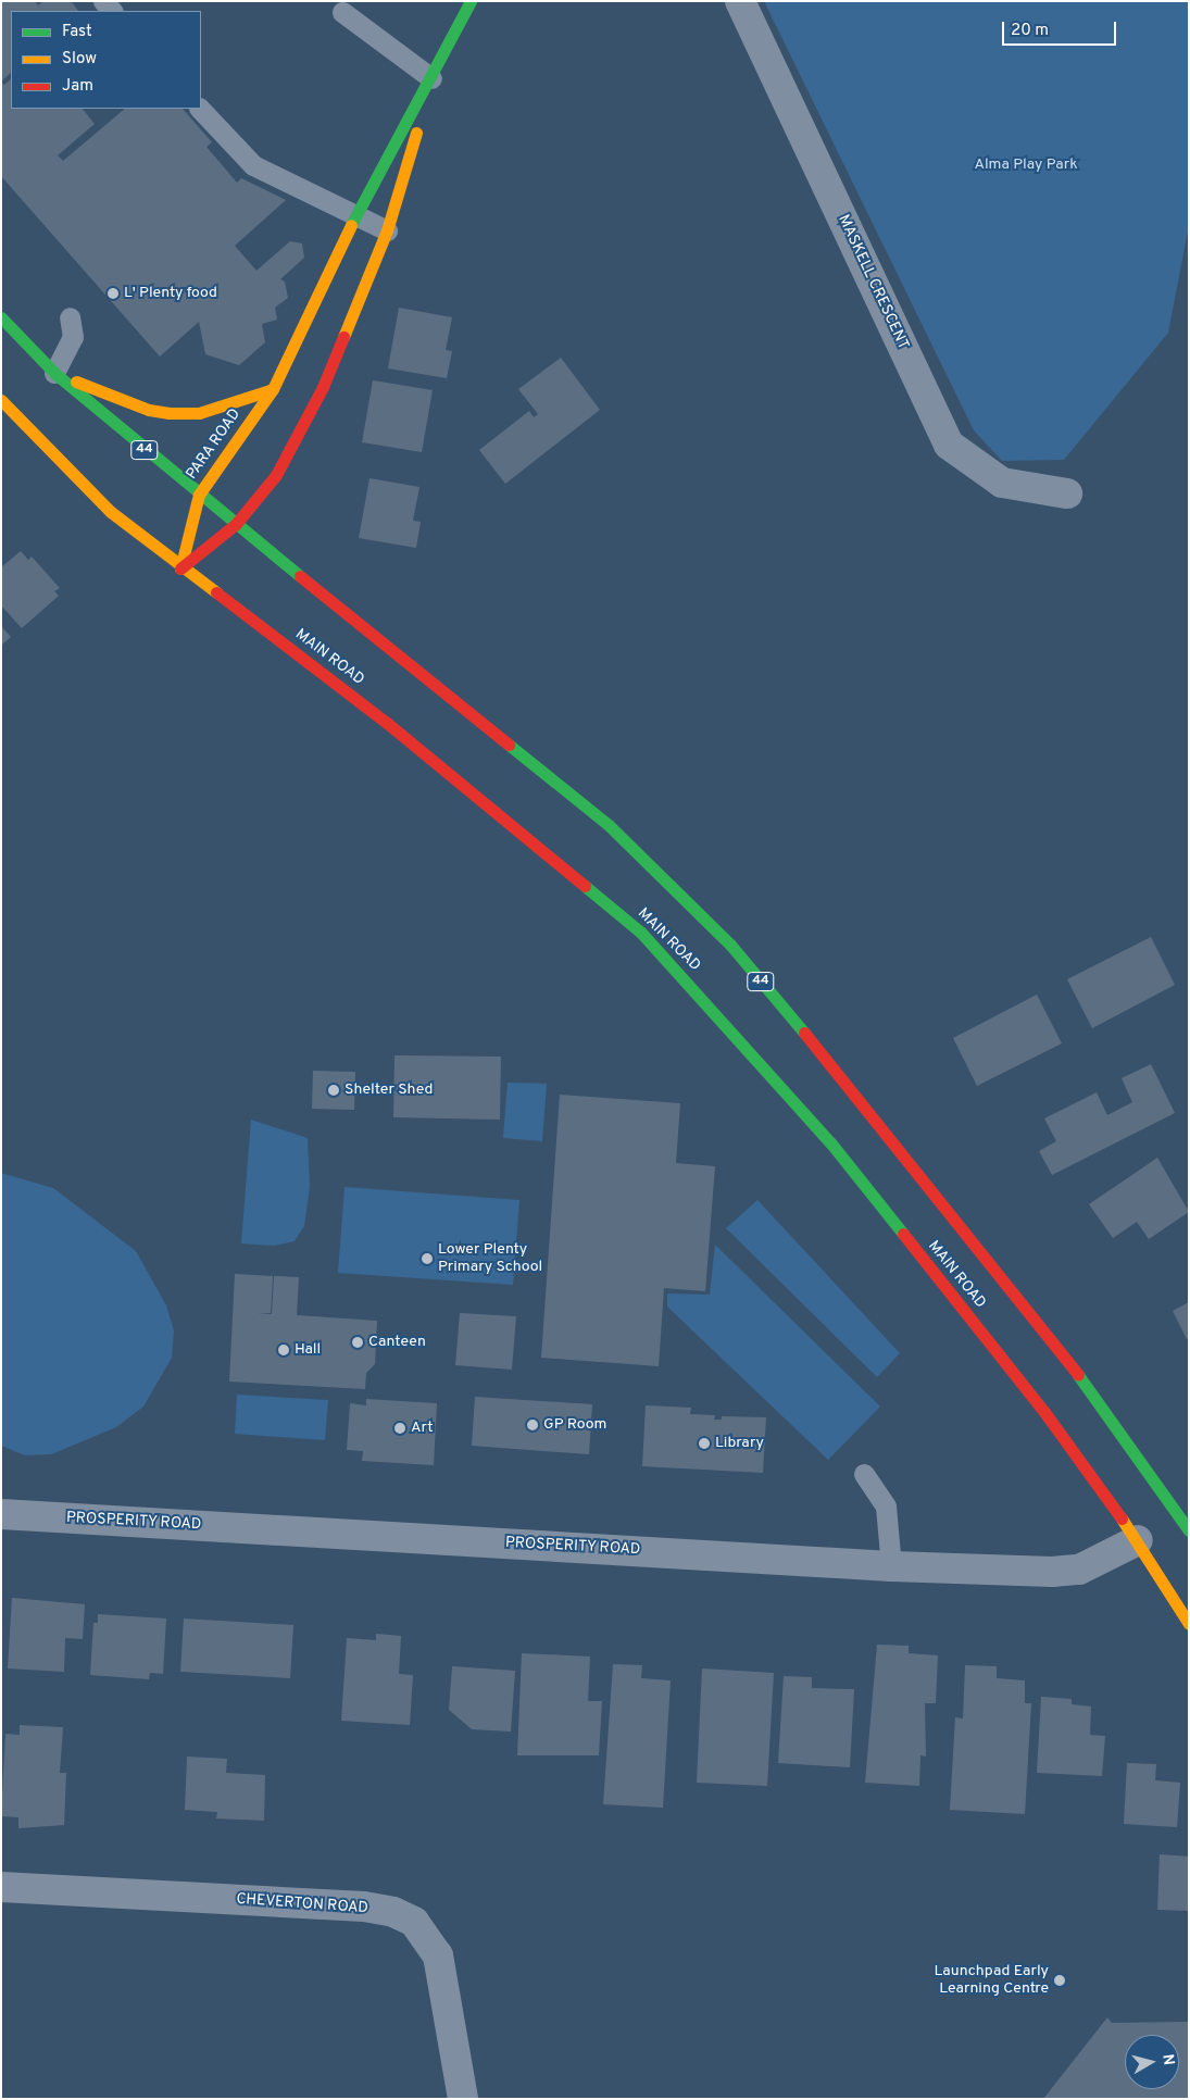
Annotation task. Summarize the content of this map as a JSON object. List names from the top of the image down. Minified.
{"streets":{"main road":["PARA ROAD","44","MAIN ROAD"],"street":["MASKELL CRESCENT","PROSPERITY ROAD","CHEVERTON ROAD"]},"crossings":[["PARA ROAD","44"],["PARA ROAD","MAIN ROAD"],["MAIN ROAD","PROSPERITY ROAD"]],"parks":["Alma Play Park"],"places":["L' Plenty food","Shelter Shed","Lower Plenty Primary School","Canteen","Hall","GP Room","Art","Library","Launchpad Early Learning Centre"],"legend":["Fast","Slow","Jam"],"scale_bar":"20 m","north":"right"}
